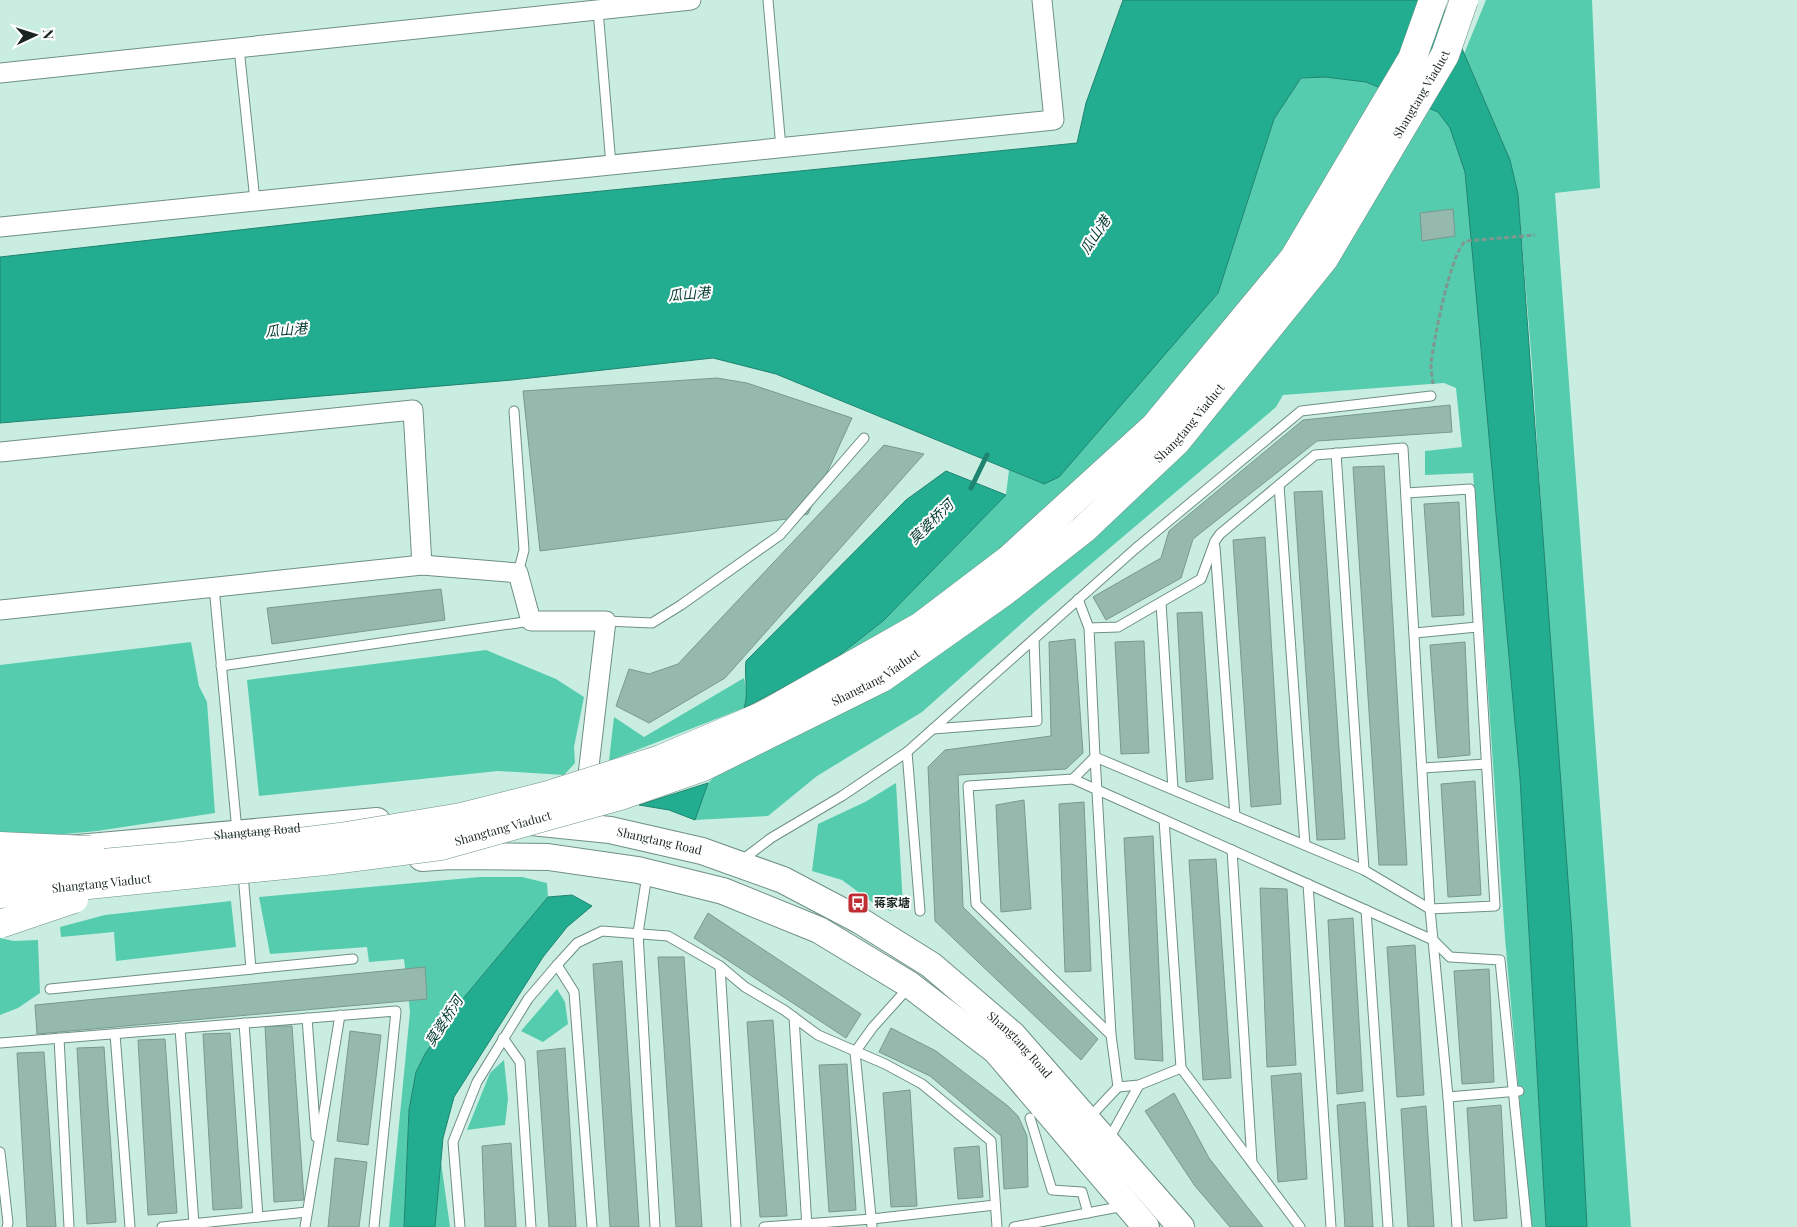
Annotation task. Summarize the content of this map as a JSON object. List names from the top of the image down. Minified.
{"streets":{"highway":["Shangtang Viaduct"],"main road":["Shangtang Road"]},"crossings":[["Shangtang Viaduct","Shangtang Road"]],"water":["瓜山港","莫婆桥河"],"places":{"bus stop":["蒋家塘"]},"north":"right"}
